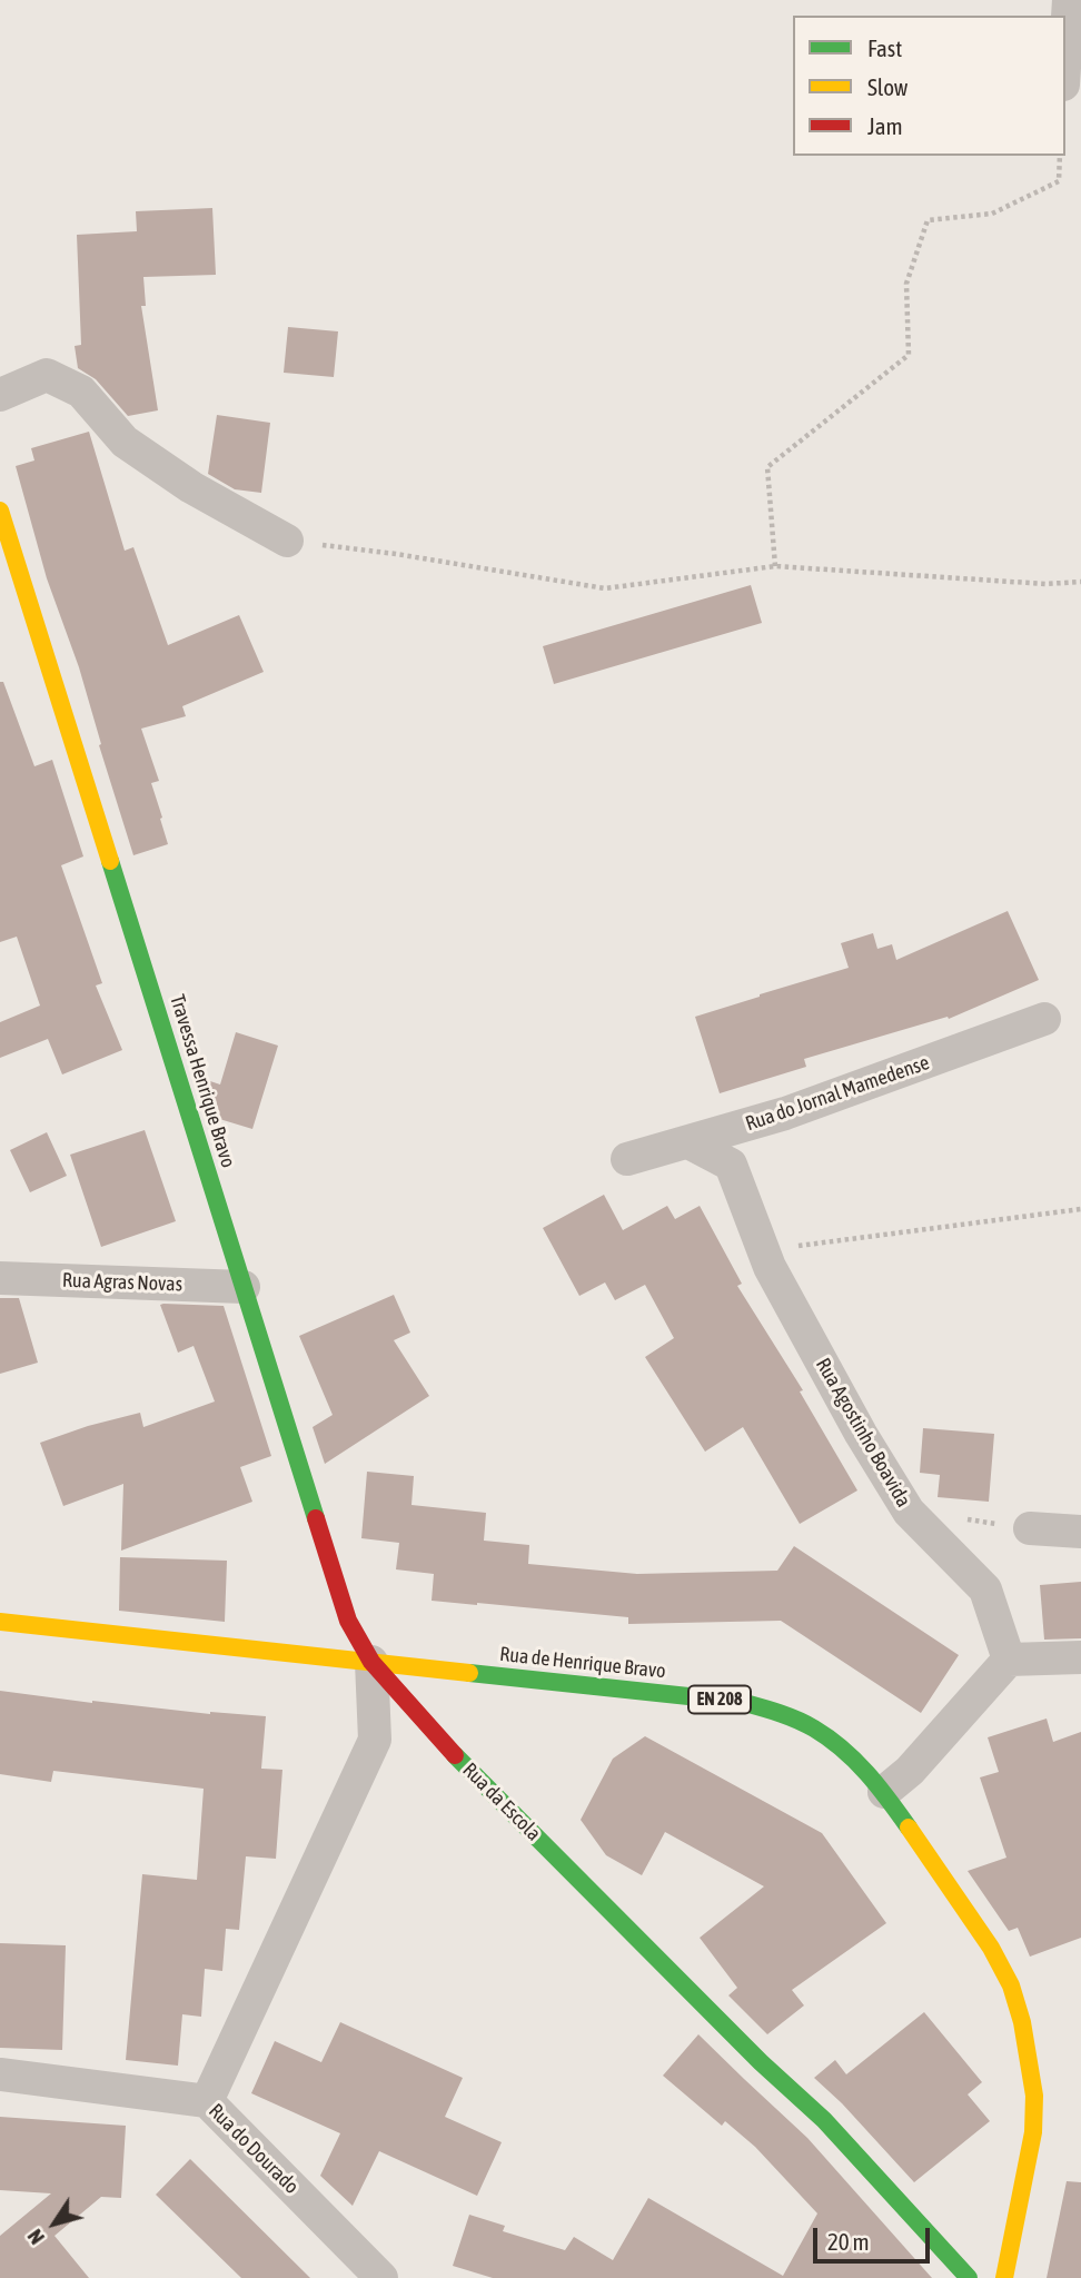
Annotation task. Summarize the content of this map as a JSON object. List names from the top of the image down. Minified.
{"streets":{"street":["Travessa Henrique Bravo","Rua do Jornal Mamedense","Rua Agras Novas","Rua Agostinho Boavida","Rua de Henrique Bravo","EN 208","Rua da Escola","Rua do Dourado"]},"crossings":[["Travessa Henrique Bravo","Rua Agras Novas"],["Travessa Henrique Bravo","Rua de Henrique Bravo"],["Travessa Henrique Bravo","Rua da Escola"],["Rua do Jornal Mamedense","Rua Agostinho Boavida"],["Rua de Henrique Bravo","Rua da Escola"]],"legend":["Fast","Slow","Jam"],"scale_bar":"20 m","north":"bottom left"}
